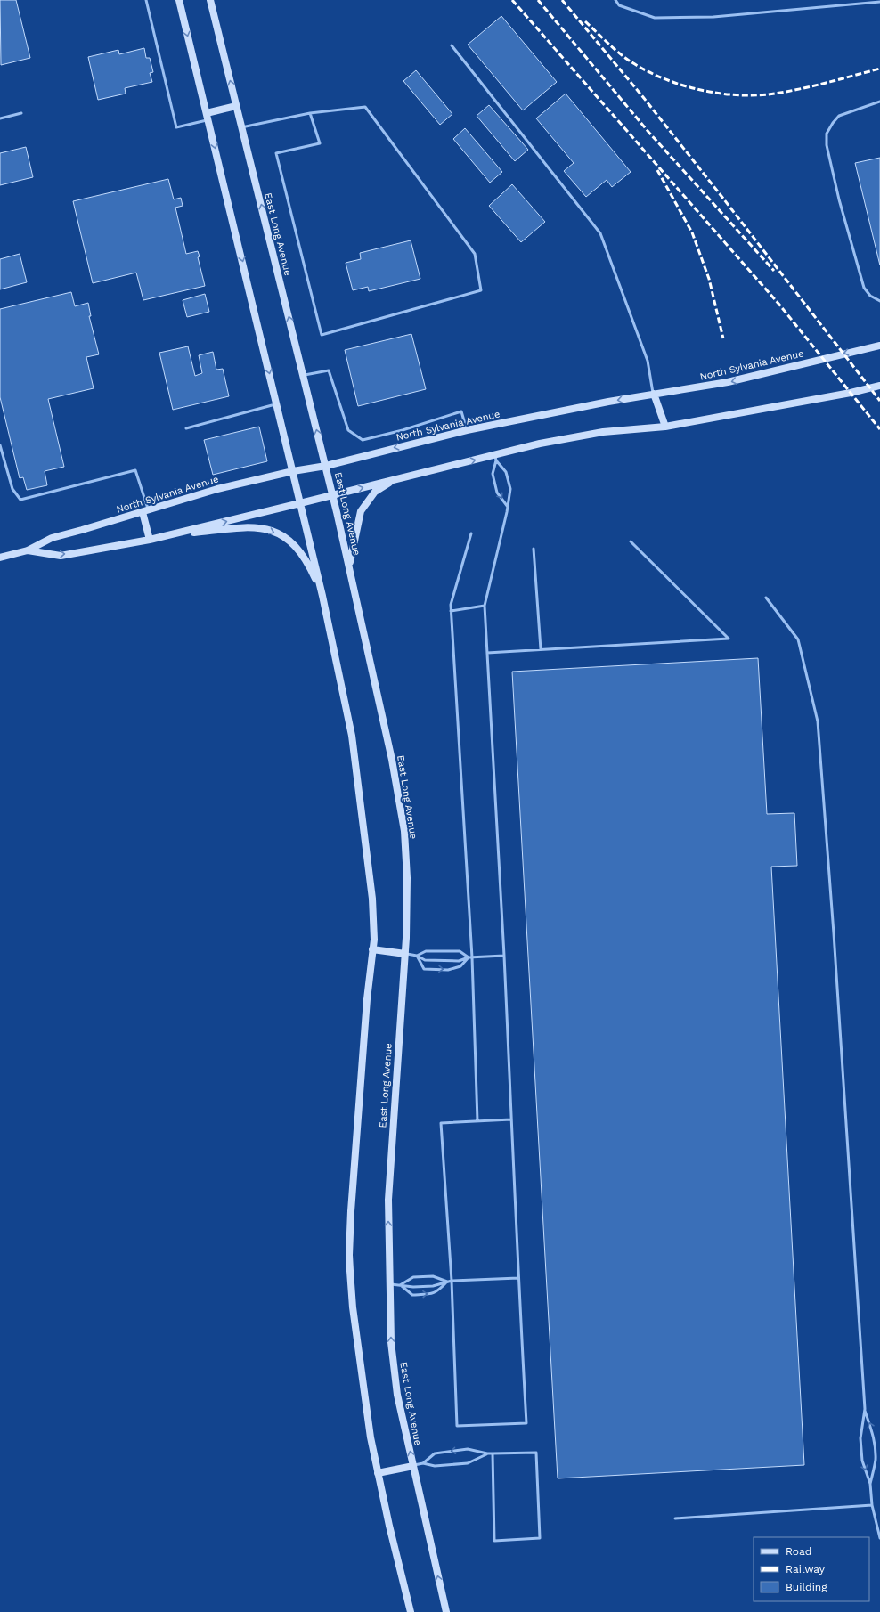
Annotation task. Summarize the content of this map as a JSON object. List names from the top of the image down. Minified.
{"streets":{"main road":["East Long Avenue","North Sylvania Avenue"]},"crossings":[["East Long Avenue","North Sylvania Avenue"]],"legend":["Road","Railway","Building"]}
